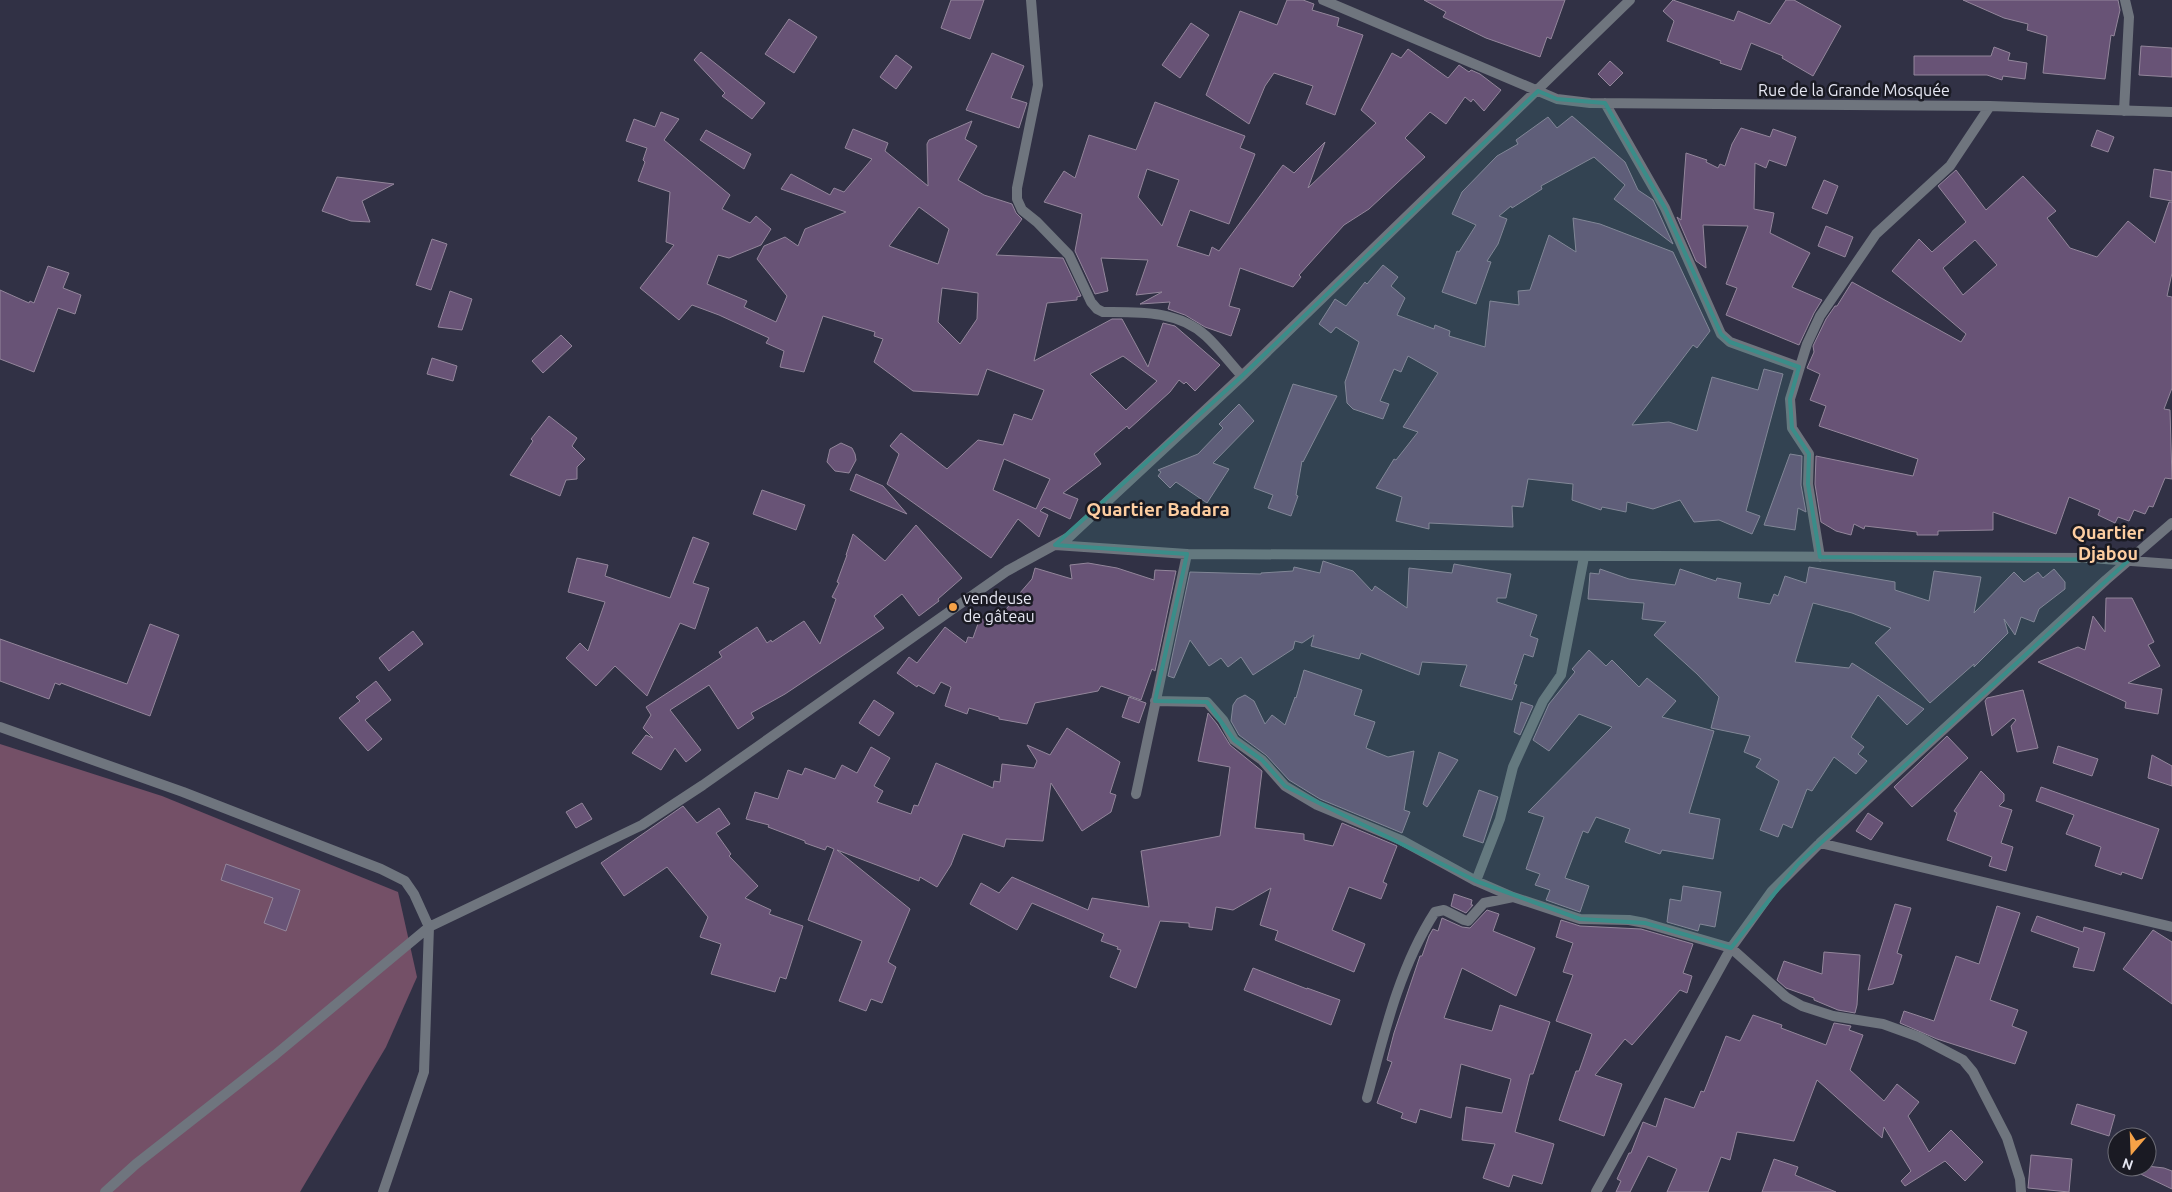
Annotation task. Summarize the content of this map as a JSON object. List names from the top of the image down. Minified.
{"streets":{"street":["Rue de la Grande Mosquée"]},"districts":["Quartier Badara","Quartier Djabou"],"places":["vendeuse de gâteau"],"north":"bottom"}
